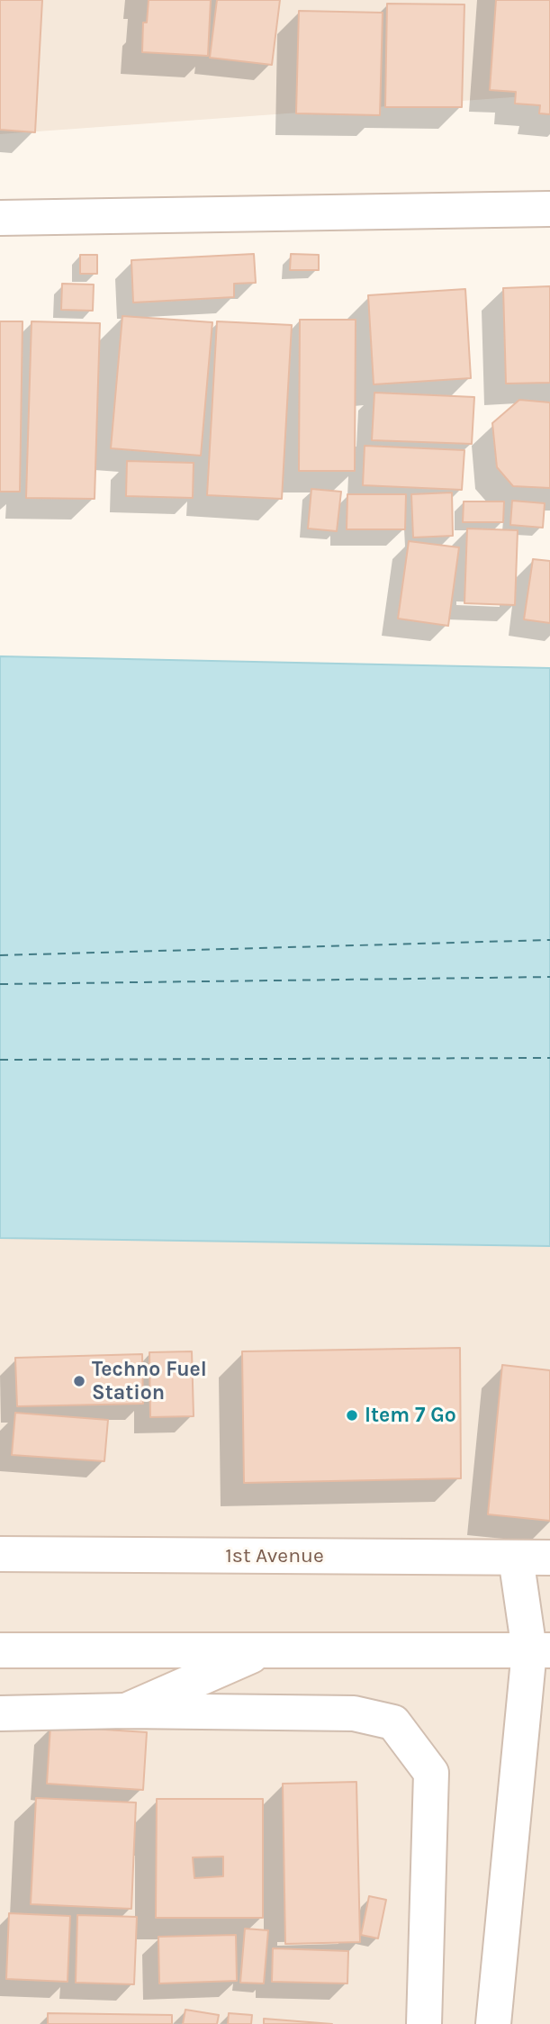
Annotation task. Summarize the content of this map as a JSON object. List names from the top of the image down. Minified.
{"streets":{"street":["1st Avenue"]},"places":["Techno Fuel Station","Item 7 Go"]}
